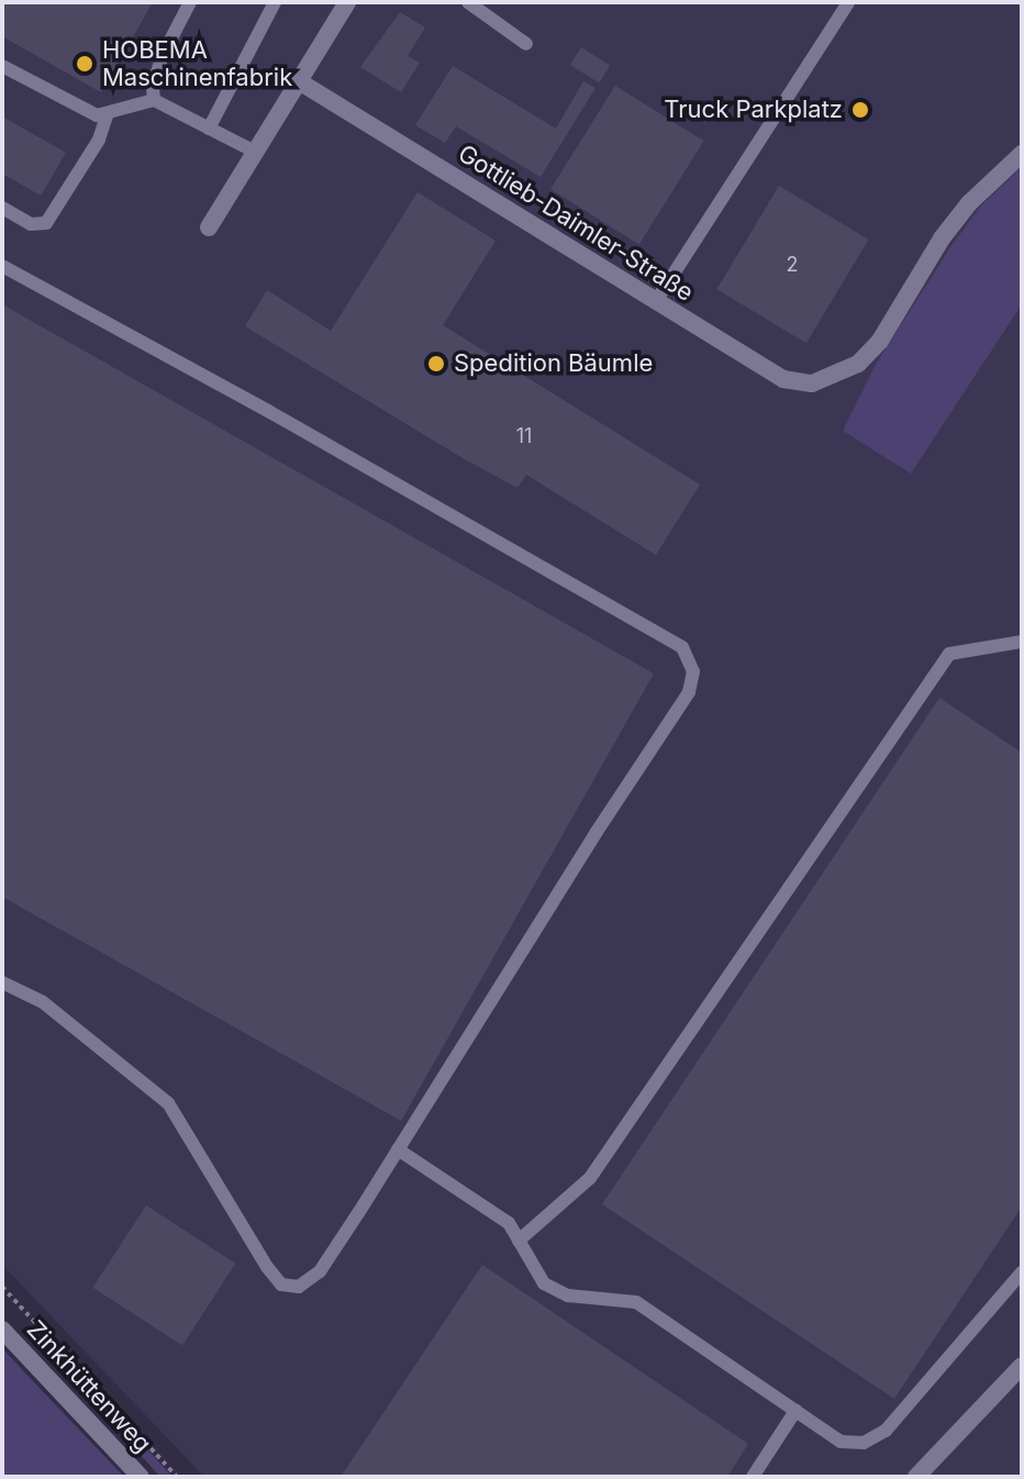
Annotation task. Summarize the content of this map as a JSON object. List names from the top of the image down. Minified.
{"streets":{"street":["Gottlieb-Daimler-Straße","Zinkhüttenweg"]},"places":["HOBEMA Maschinenfabrik","Truck Parkplatz","Spedition Bäumle"],"house_numbers":["2","11"]}
